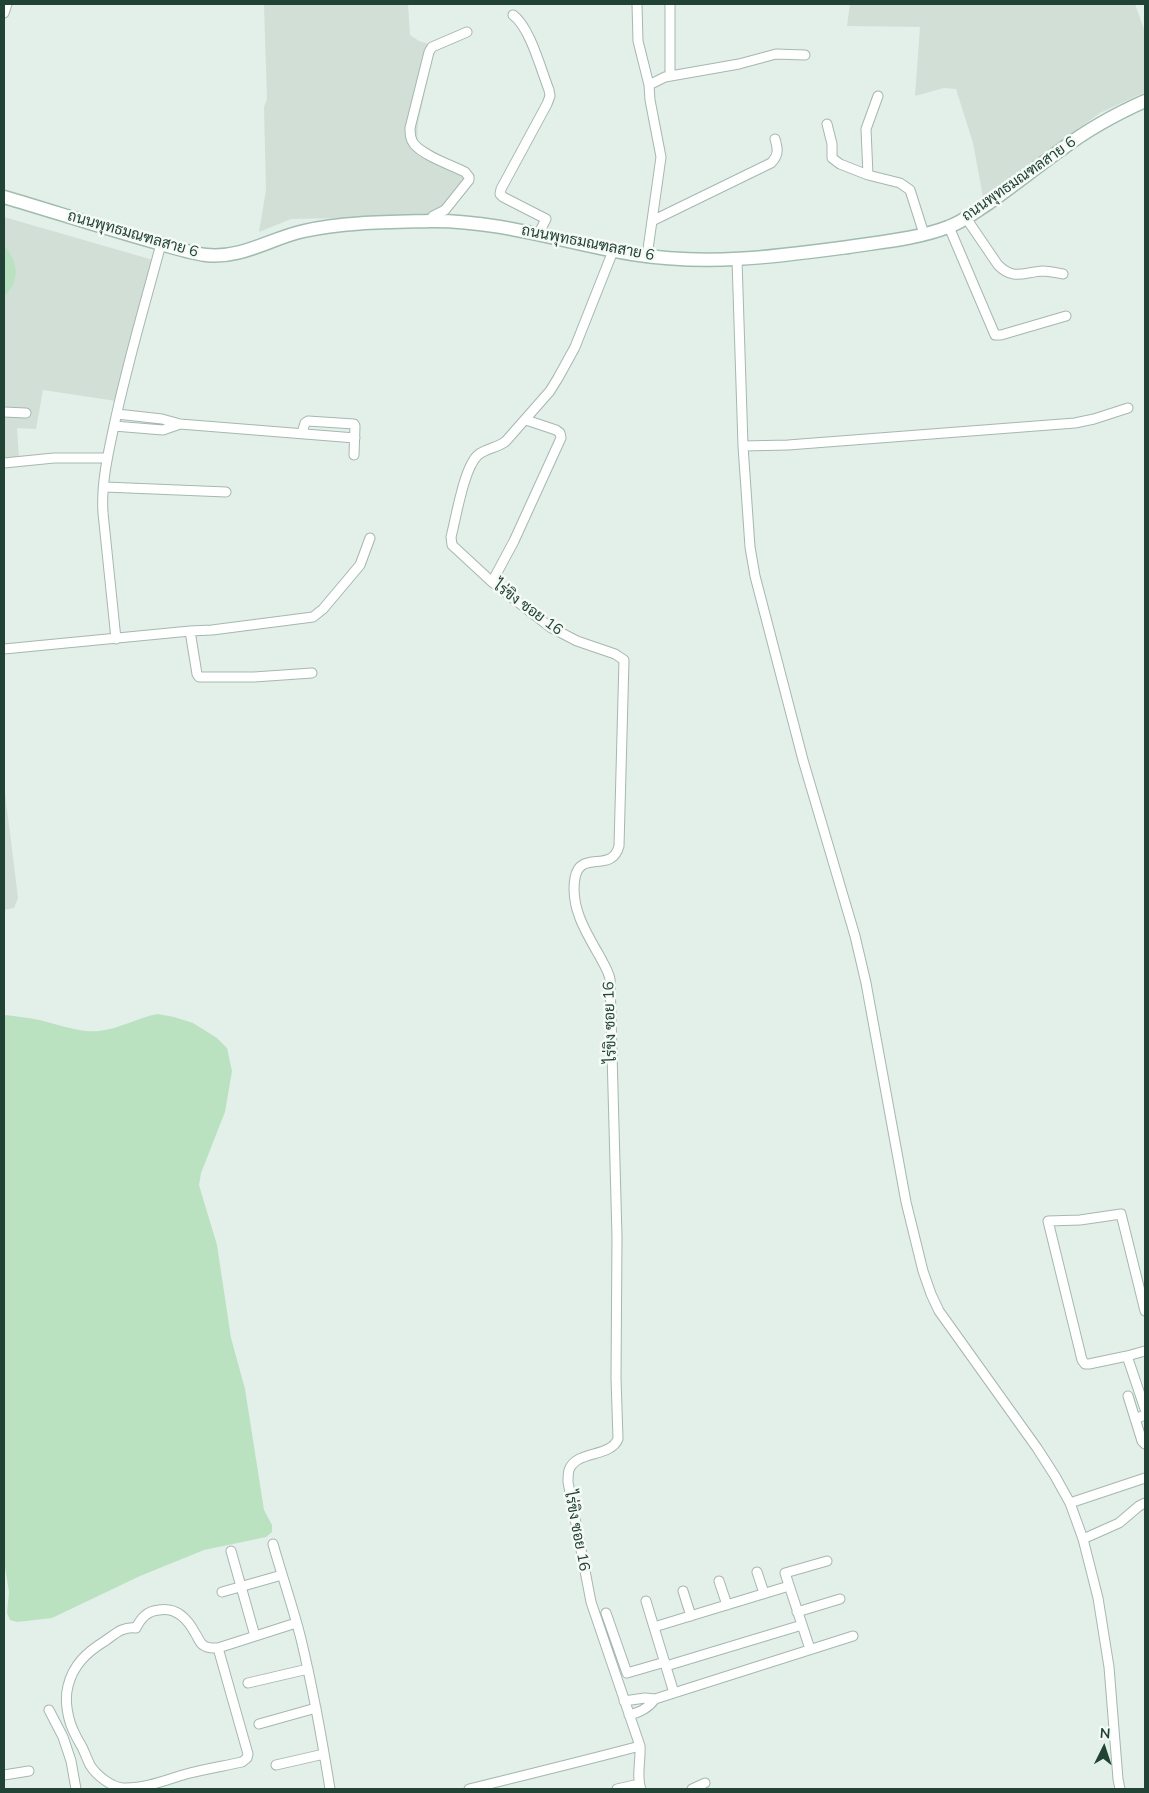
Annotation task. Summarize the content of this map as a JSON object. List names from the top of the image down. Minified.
{"streets":{"main road":["ถนนพุทธมณฑลสาย 6"],"street":["ไร่ขิง ซอย 16"]},"crossings":[["ถนนพุทธมณฑลสาย 6","ไร่ขิง ซอย 16"]],"north":"top"}
